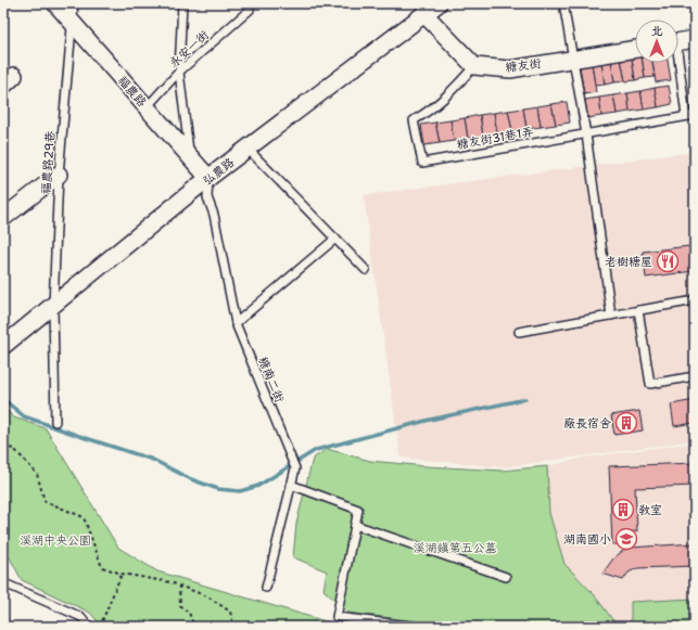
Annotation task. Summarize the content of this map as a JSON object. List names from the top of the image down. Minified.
{"streets":{"street":["糖友街","福農路","弘農路"],"lane":["永安一街","糖友街31巷1弄","福農路29巷","糖南二街"]},"crossings":[["永安一街","福農路"],["糖友街","糖友街31巷1弄"],["福農路","福農路29巷"],["福農路","弘農路"],["福農路","糖南二街"],["福農路29巷","弘農路"],["弘農路","糖南二街"]],"parks":["溪湖中央公園","溪湖鎮第五公墓"],"places":{"restaurant":["老樹糖屋"],"building":["廠長宿舍","教室"],"school or university":["湖南國小"]},"north":"top"}
